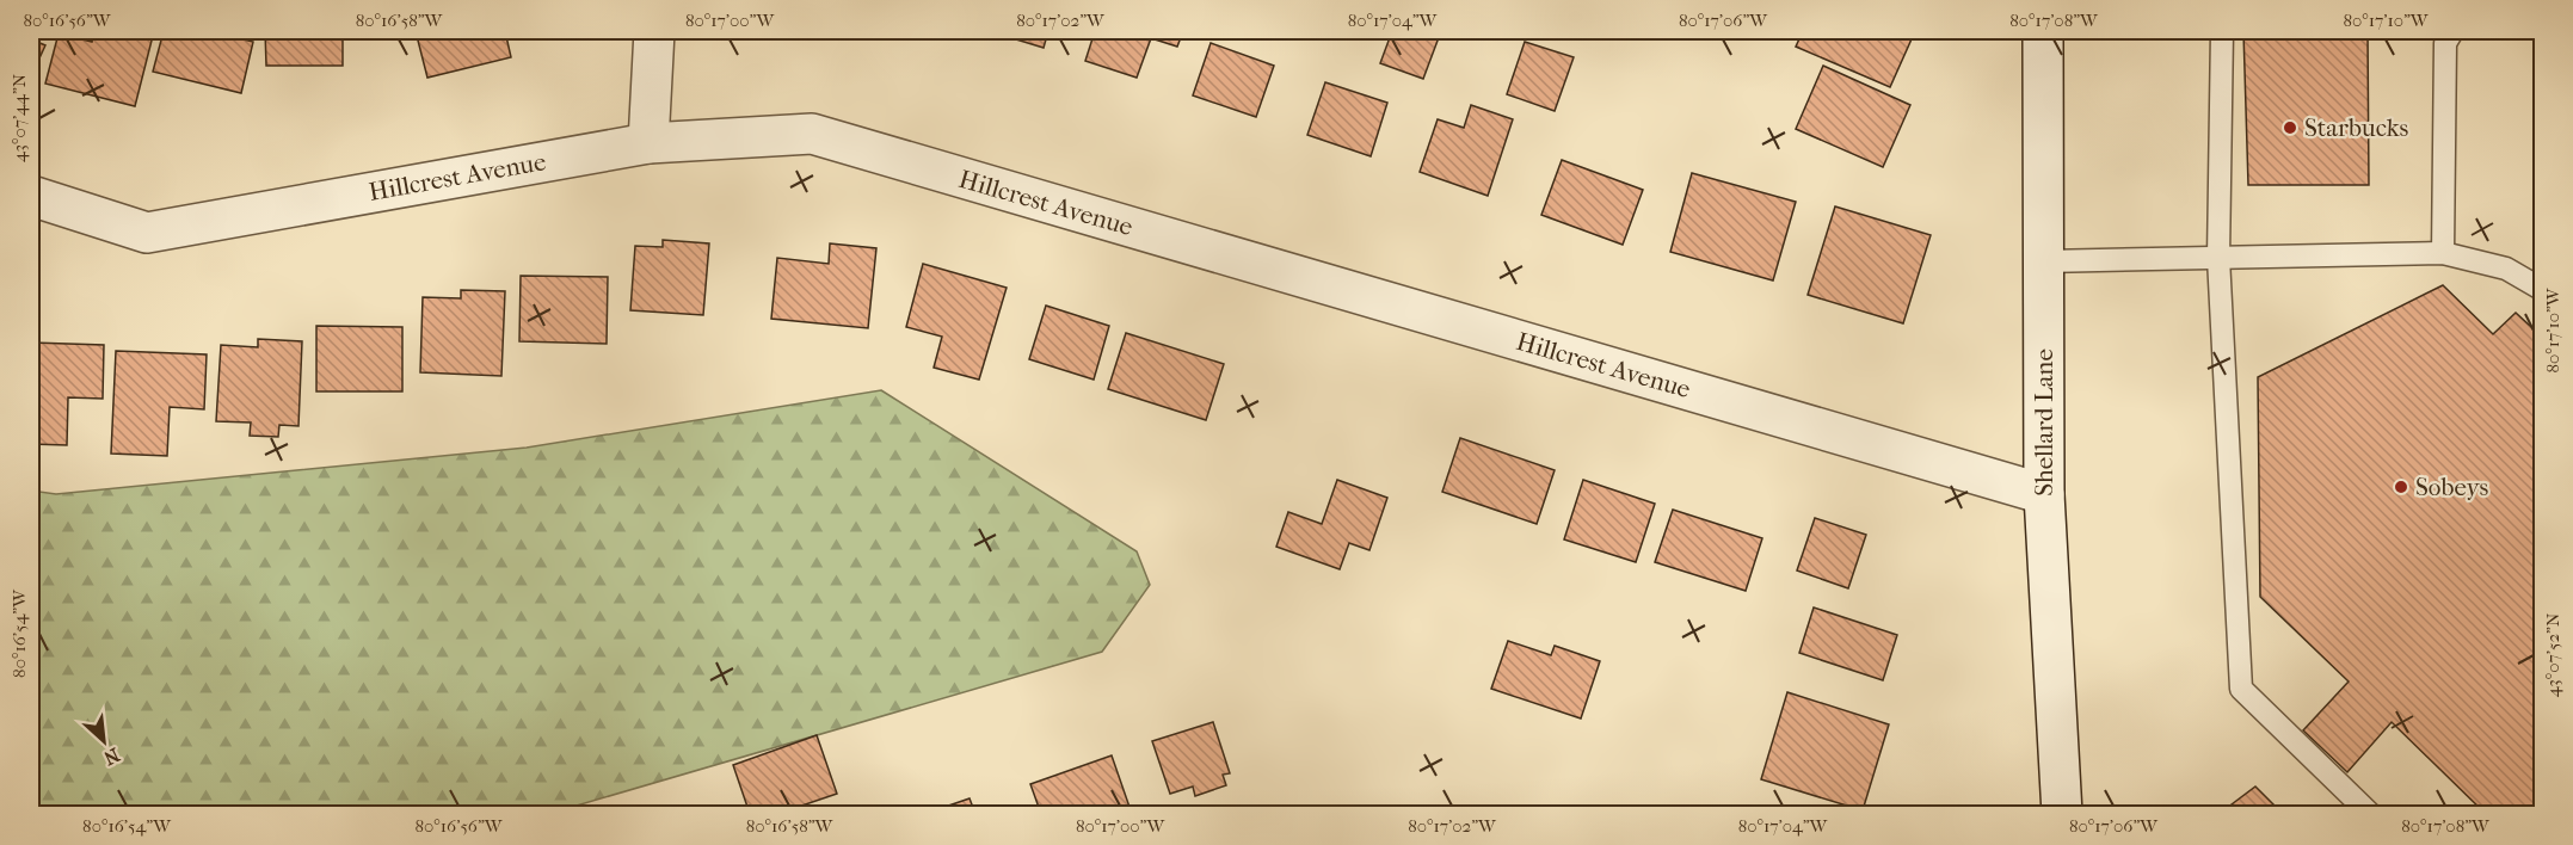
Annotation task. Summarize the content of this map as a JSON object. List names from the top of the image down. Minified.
{"streets":{"street":["Hillcrest Avenue","Shellard Lane"]},"crossings":[["Hillcrest Avenue","Shellard Lane"]],"places":["Starbucks","Sobeys"],"north":"bottom right","coordinates":["80°16'56\"W","80°16'58\"W","80°17'00\"W","80°17'02\"W","80°17'04\"W","80°17'06\"W","80°17'08\"W","80°17'10\"W","43°07'44\"N","80°16'54\"W","43°07'52\"N"]}
